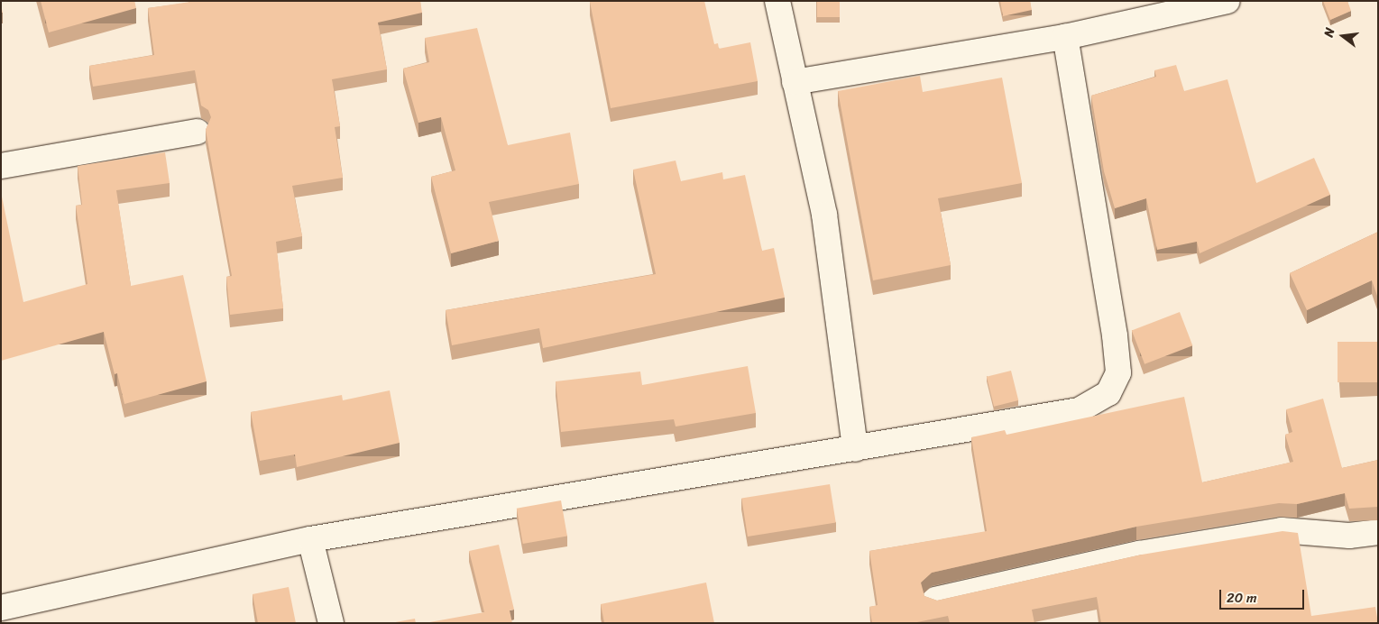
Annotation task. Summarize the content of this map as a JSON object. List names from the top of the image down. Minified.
{"scale_bar":"20 m","north":"left"}
